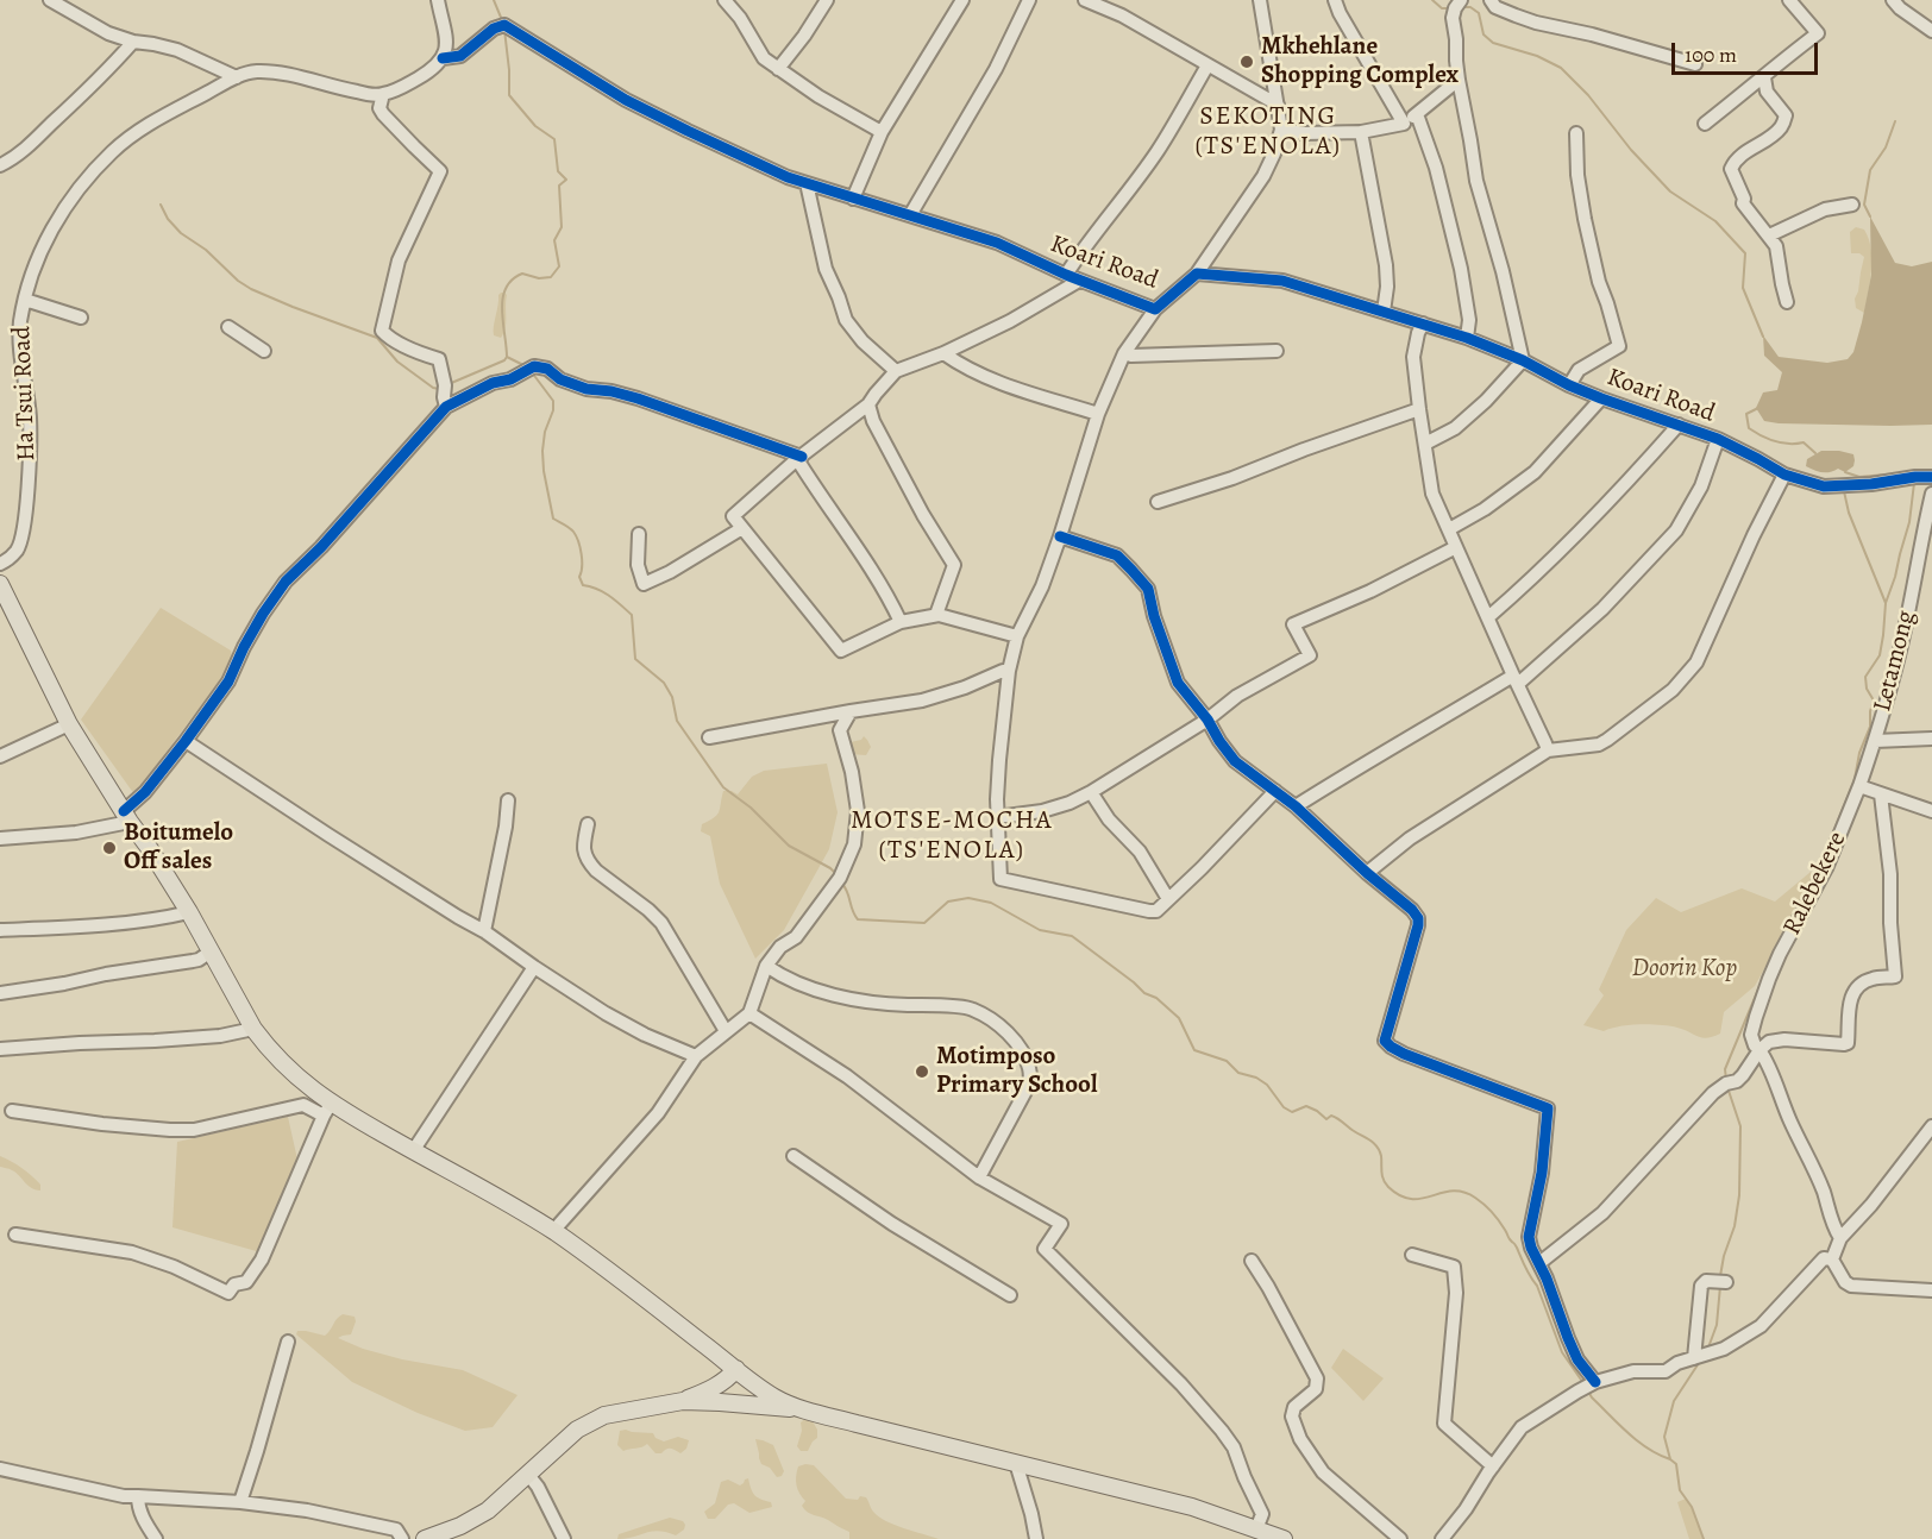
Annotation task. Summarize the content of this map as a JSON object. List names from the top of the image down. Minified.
{"streets":{"street":["Koari Road","Ha Tsui Road","Letamong","Ralebekere"]},"crossings":[["Letamong","Ralebekere"]],"districts":["SEKOTING (TS'ENOLA)","MOTSE-MOCHA (TS'ENOLA)"],"parks":["Doorin Kop"],"places":["Mkhehlane Shopping Complex","Boitumelo Off sales","Motimposo Primary School"],"scale_bar":"100 m"}
